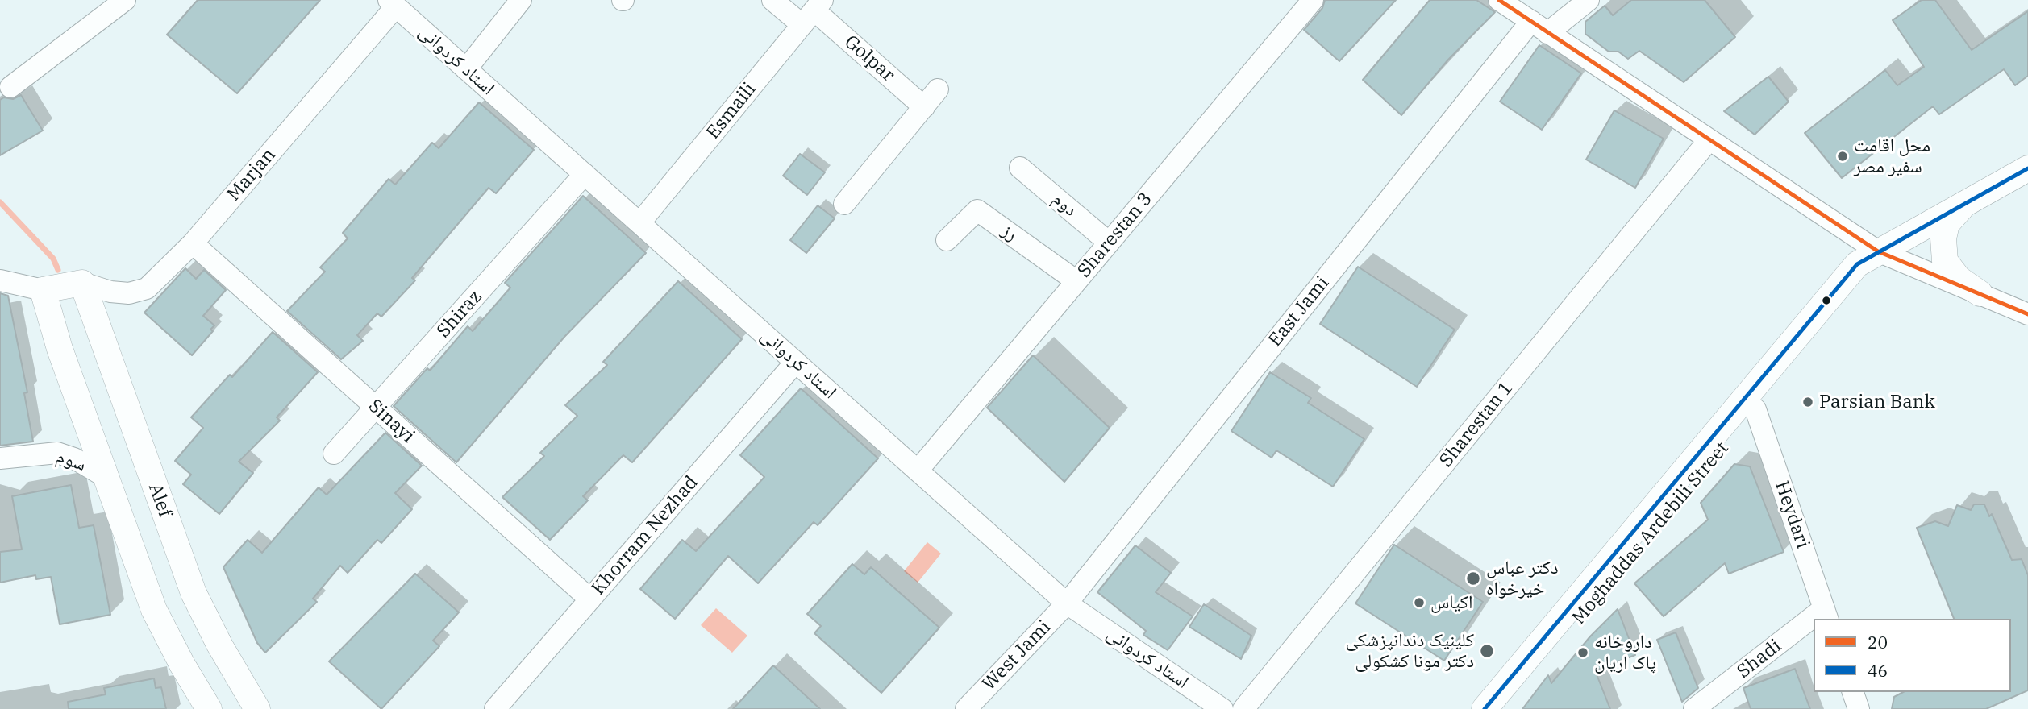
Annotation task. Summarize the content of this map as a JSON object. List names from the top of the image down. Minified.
{"streets":{"main road":["Alef","Moghaddas Ardebili Street"],"street":["Golpar","استاد کردوانی","Esmaili","Marjan","دوم","رز","Sharestan 3","East Jami","Shiraz","Sinayi","Sharestan 1","سوم","Heydari","Khorram Nezhad","West Jami","Shadi"]},"crossings":[["Golpar","Esmaili"],["استاد کردوانی","Esmaili"],["استاد کردوانی","Marjan"],["استاد کردوانی","Sharestan 3"],["استاد کردوانی","East Jami"],["استاد کردوانی","Shiraz"],["استاد کردوانی","Khorram Nezhad"],["استاد کردوانی","West Jami"],["Marjan","Sinayi"],["Marjan","Alef"],["دوم","Sharestan 3"],["رز","Sharestan 3"],["East Jami","West Jami"],["Shiraz","Sinayi"],["Sinayi","Khorram Nezhad"],["Heydari","Moghaddas Ardebili Street"]],"places":["محل اقامت سفیر مصر","Parsian Bank","دکتر عباس خیرخواه","اکیاس","کلینیک دندانپزشکی دکتر مونا کشکولی","داروخانه پاک اریان"],"lines":["transit line 20","transit line 46"],"legend":["20","46"]}
